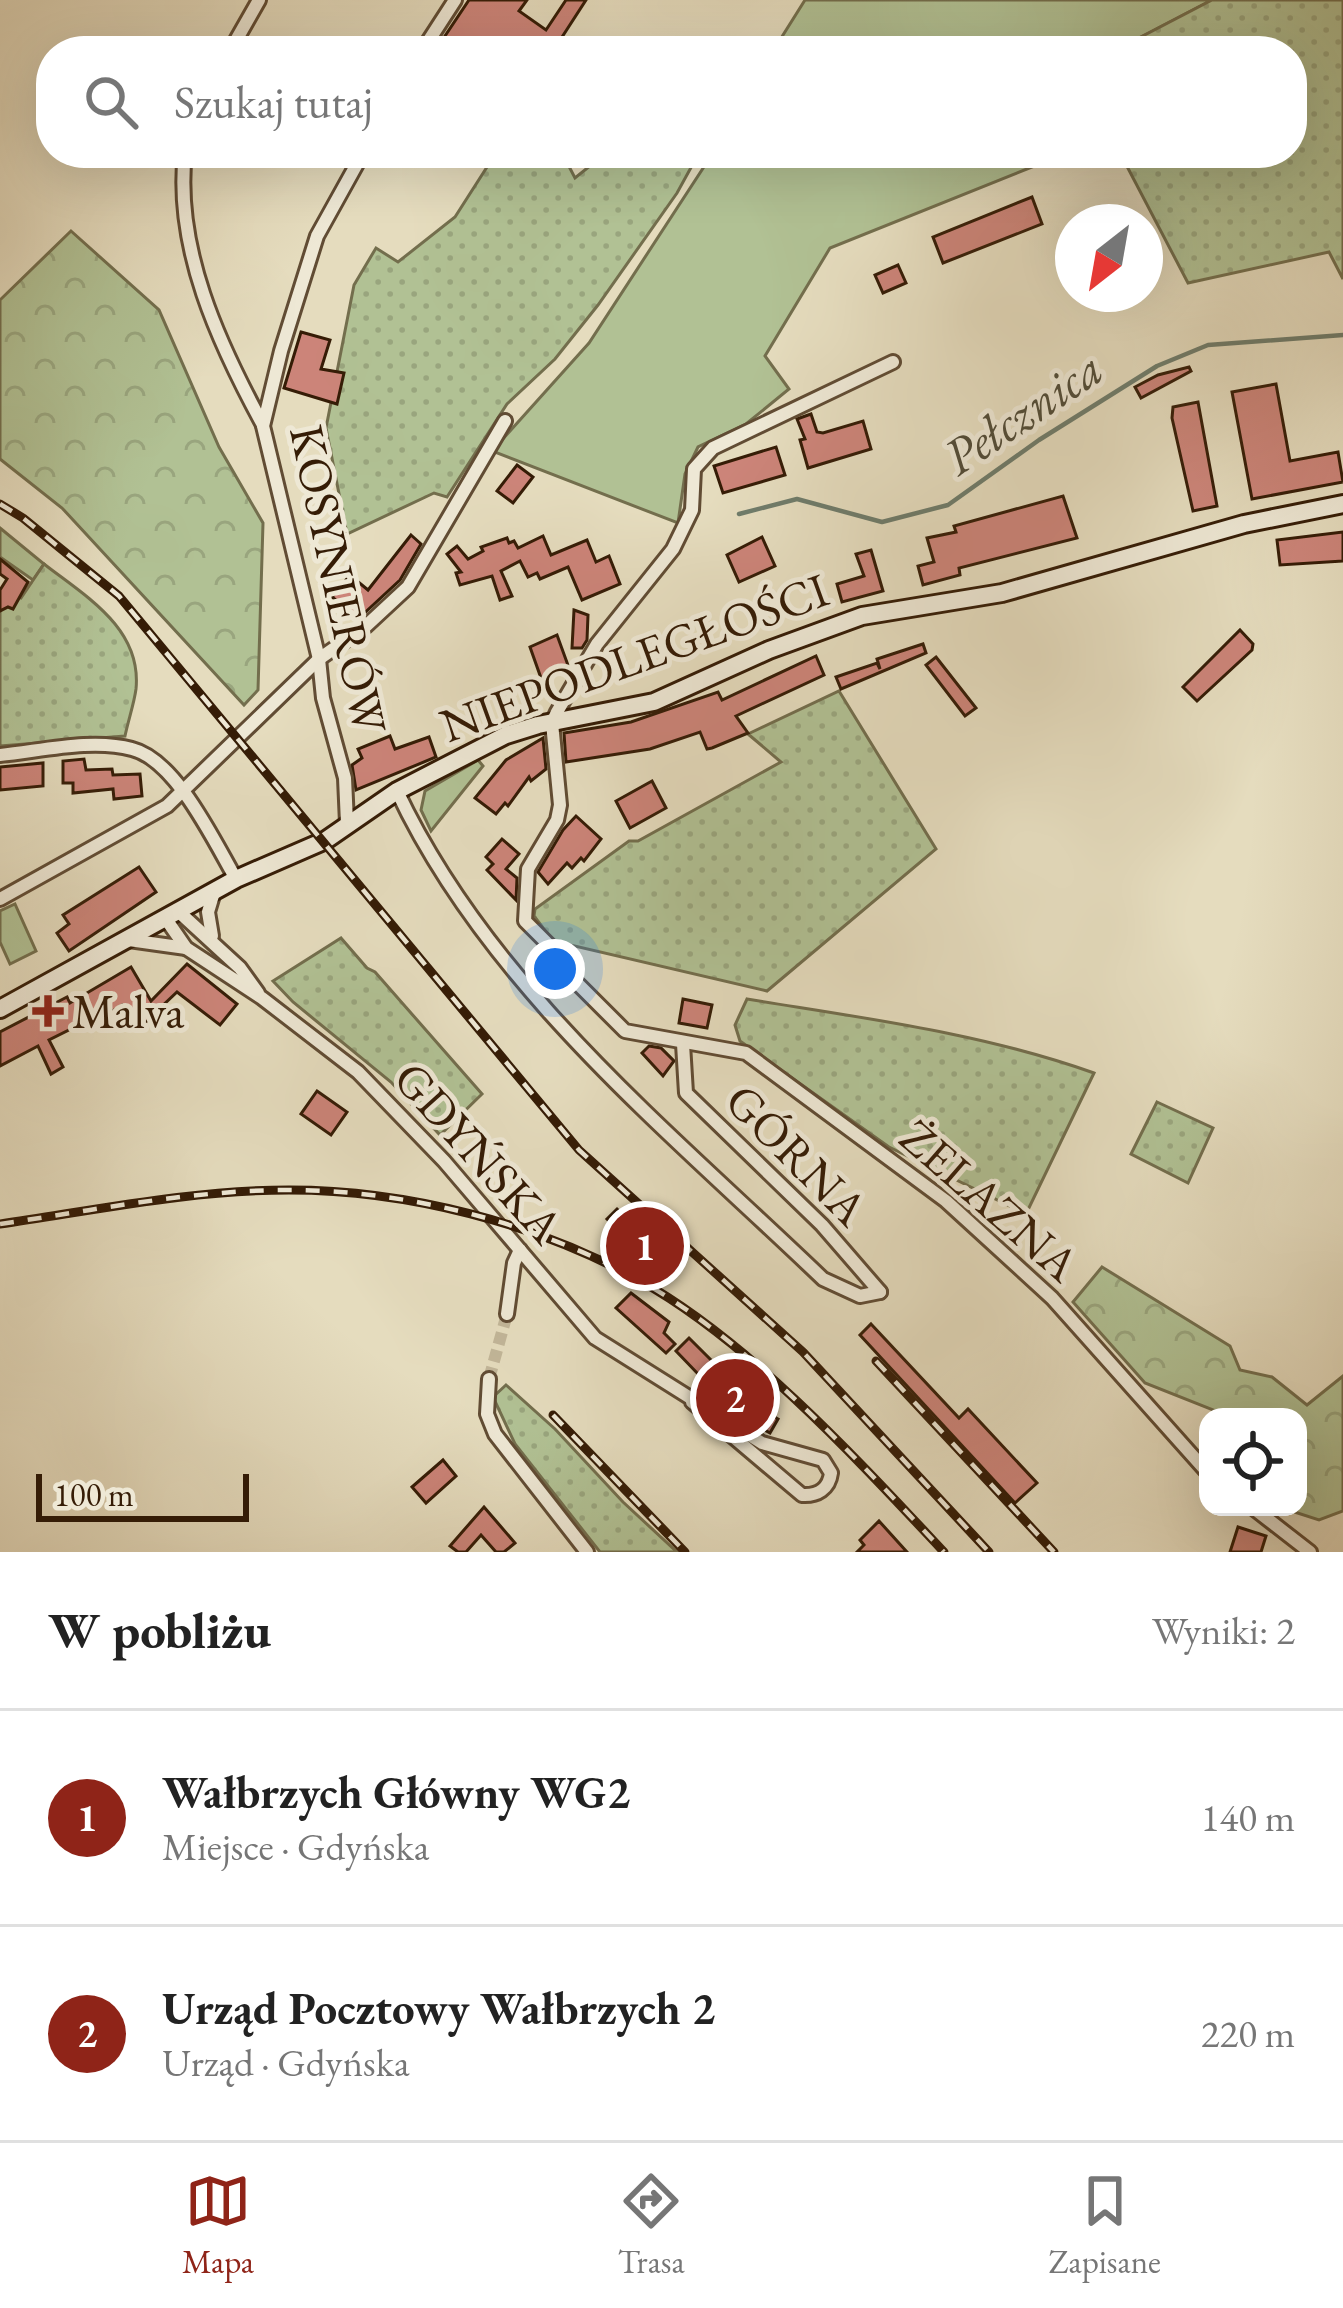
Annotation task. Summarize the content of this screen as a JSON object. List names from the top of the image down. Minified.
{"streets":{"main road":["NIEPODLEGŁOŚCI"],"street":["KOSYNIERÓW","GDYŃSKA","GÓRNA","ŻELAZNA"]},"crossings":[["KOSYNIERÓW","NIEPODLEGŁOŚCI"],["NIEPODLEGŁOŚCI","GDYŃSKA"],["NIEPODLEGŁOŚCI","GÓRNA"],["GÓRNA","ŻELAZNA"]],"water":["Pełcznica"],"places":{"health":["Malva"]},"scale_bar":"100 m","north":"bottom left","page":{"search":"Szukaj tutaj","pins":["1","2"],"scale":"100 m","heading":["W pobliżu","Wyniki: 2"],"list":[{"mark":"1","name":"Wałbrzych Główny WG2","note":"Miejsce · Gdyńska","value":"140 m"},{"mark":"2","name":"Urząd Pocztowy Wałbrzych 2","note":"Urząd · Gdyńska","value":"220 m"}],"nav":["Mapa","Trasa","Zapisane"]}}
